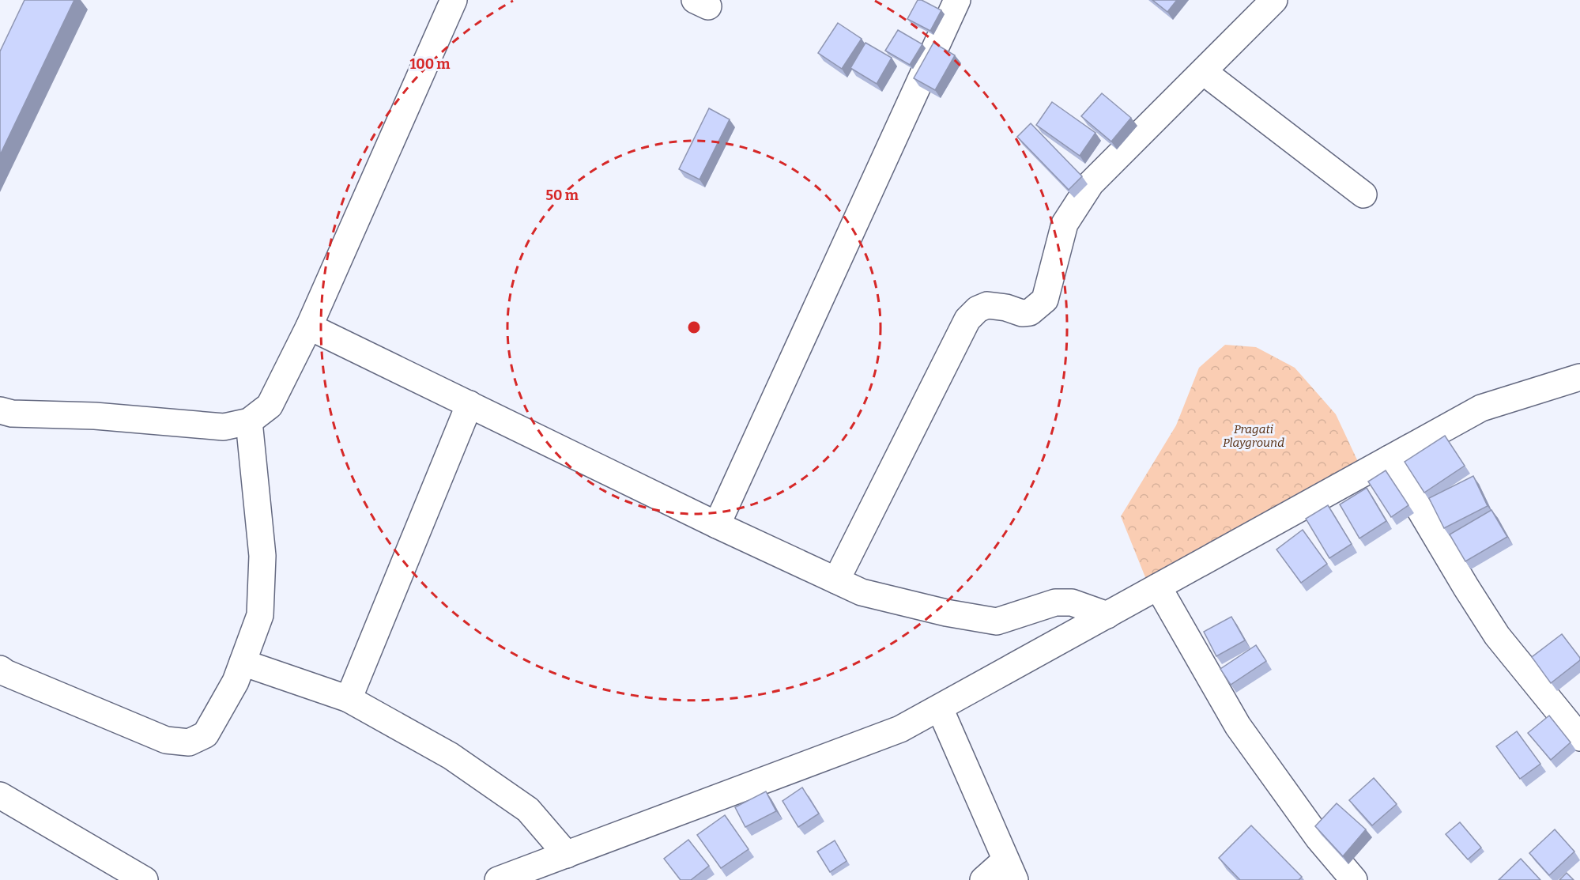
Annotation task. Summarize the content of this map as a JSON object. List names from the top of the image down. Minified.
{"parks":["Pragati Playground"],"rings":["100 m","50 m"]}
